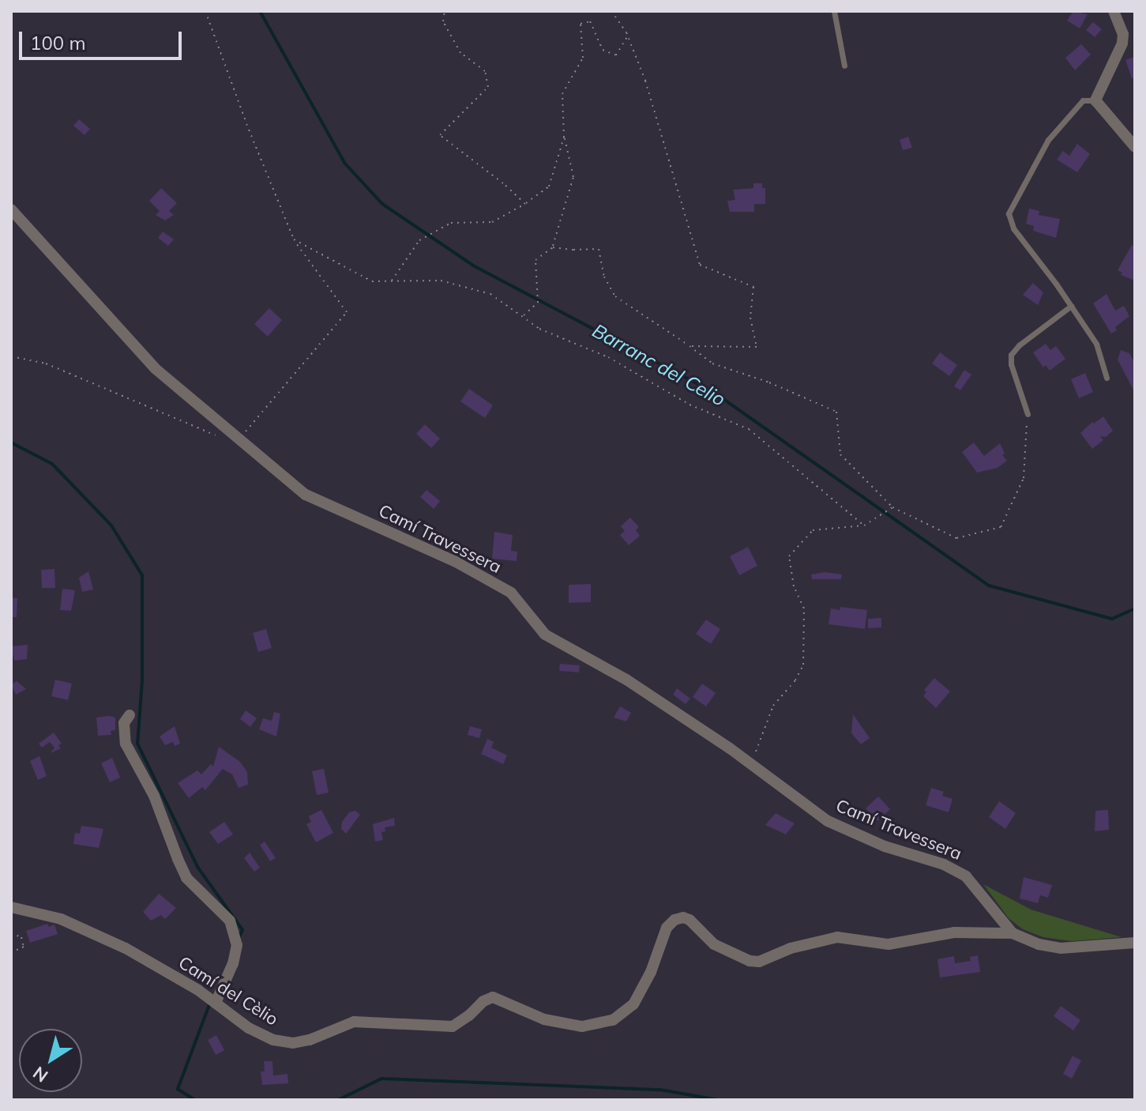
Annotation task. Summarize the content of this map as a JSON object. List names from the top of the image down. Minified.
{"streets":{"street":["Camí Travessera","Camí del Cèlio"]},"crossings":[["Camí Travessera","Camí del Cèlio"]],"water":["Barranc del Celio"],"scale_bar":"100 m","north":"bottom left"}
